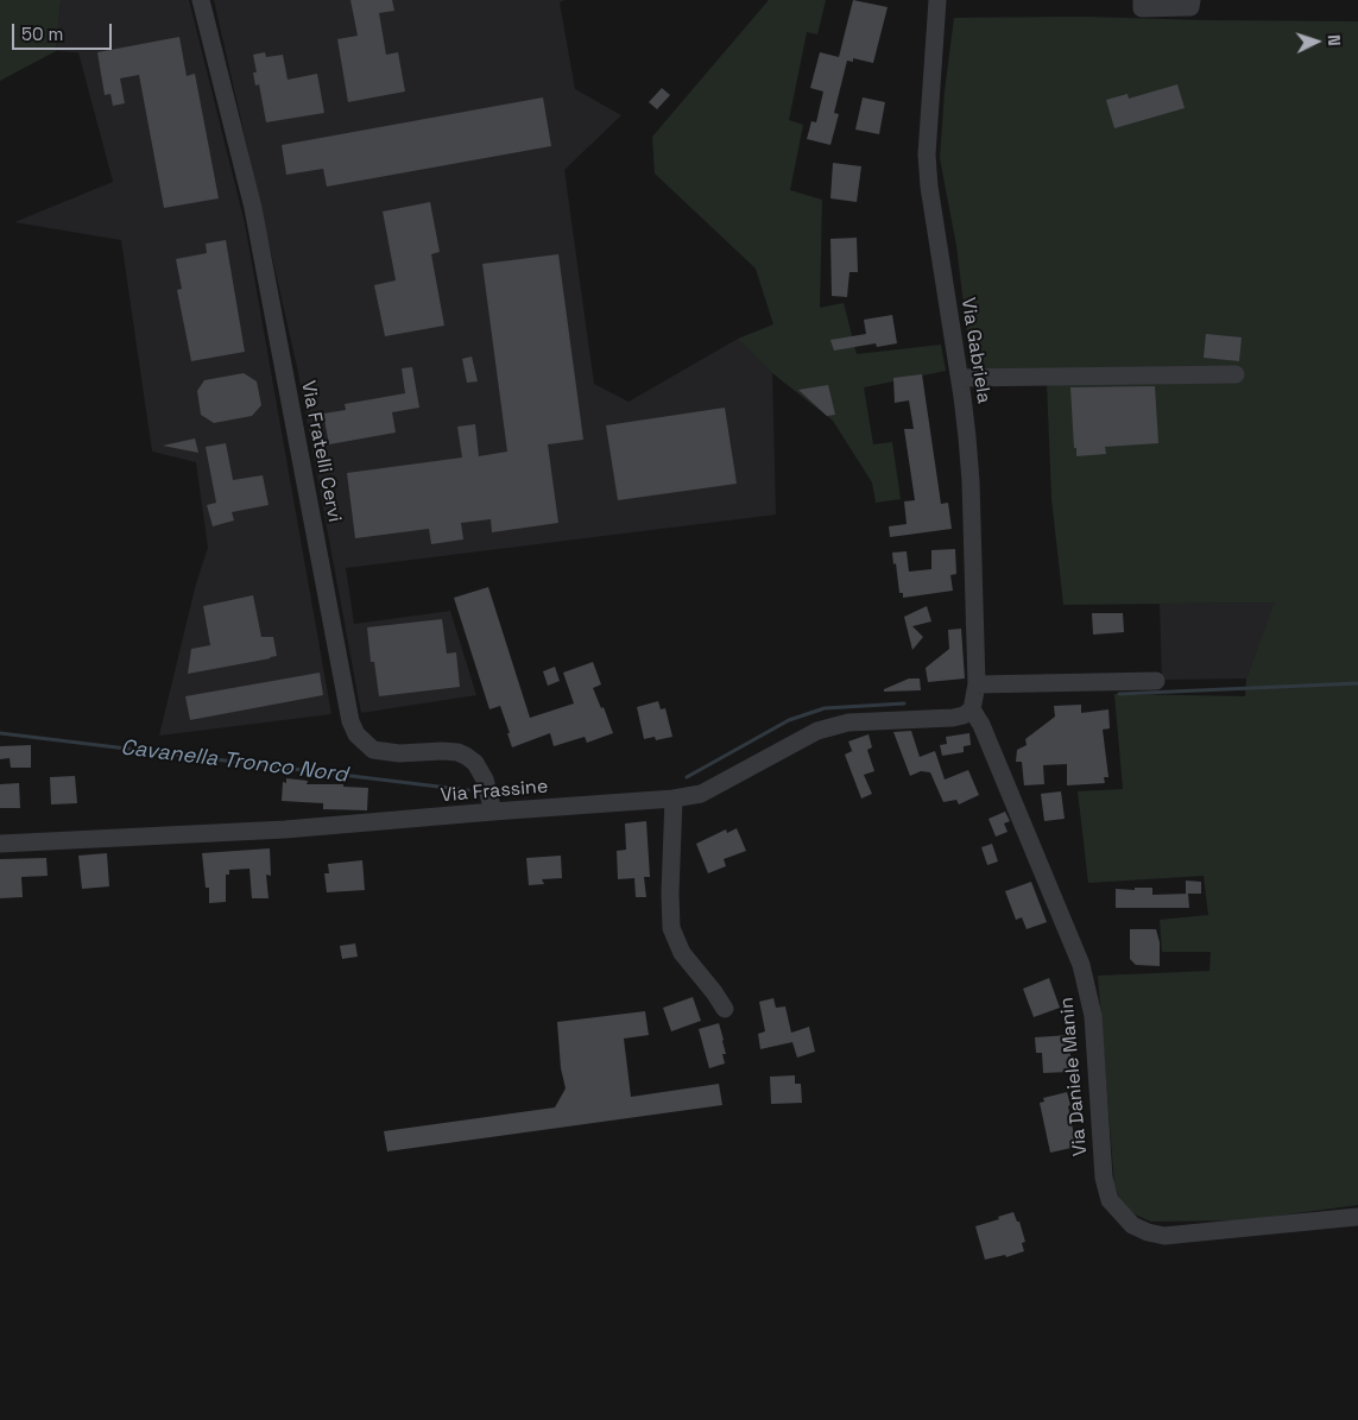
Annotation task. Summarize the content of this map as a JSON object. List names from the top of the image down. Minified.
{"streets":{"street":["Via Gabriela","Via Fratelli Cervi","Via Frassine","Via Daniele Manin"]},"crossings":[["Via Gabriela","Via Frassine"],["Via Gabriela","Via Daniele Manin"],["Via Fratelli Cervi","Via Frassine"],["Via Frassine","Via Daniele Manin"]],"water":["Cavanella Tronco Nord"],"scale_bar":"50 m","north":"right"}
